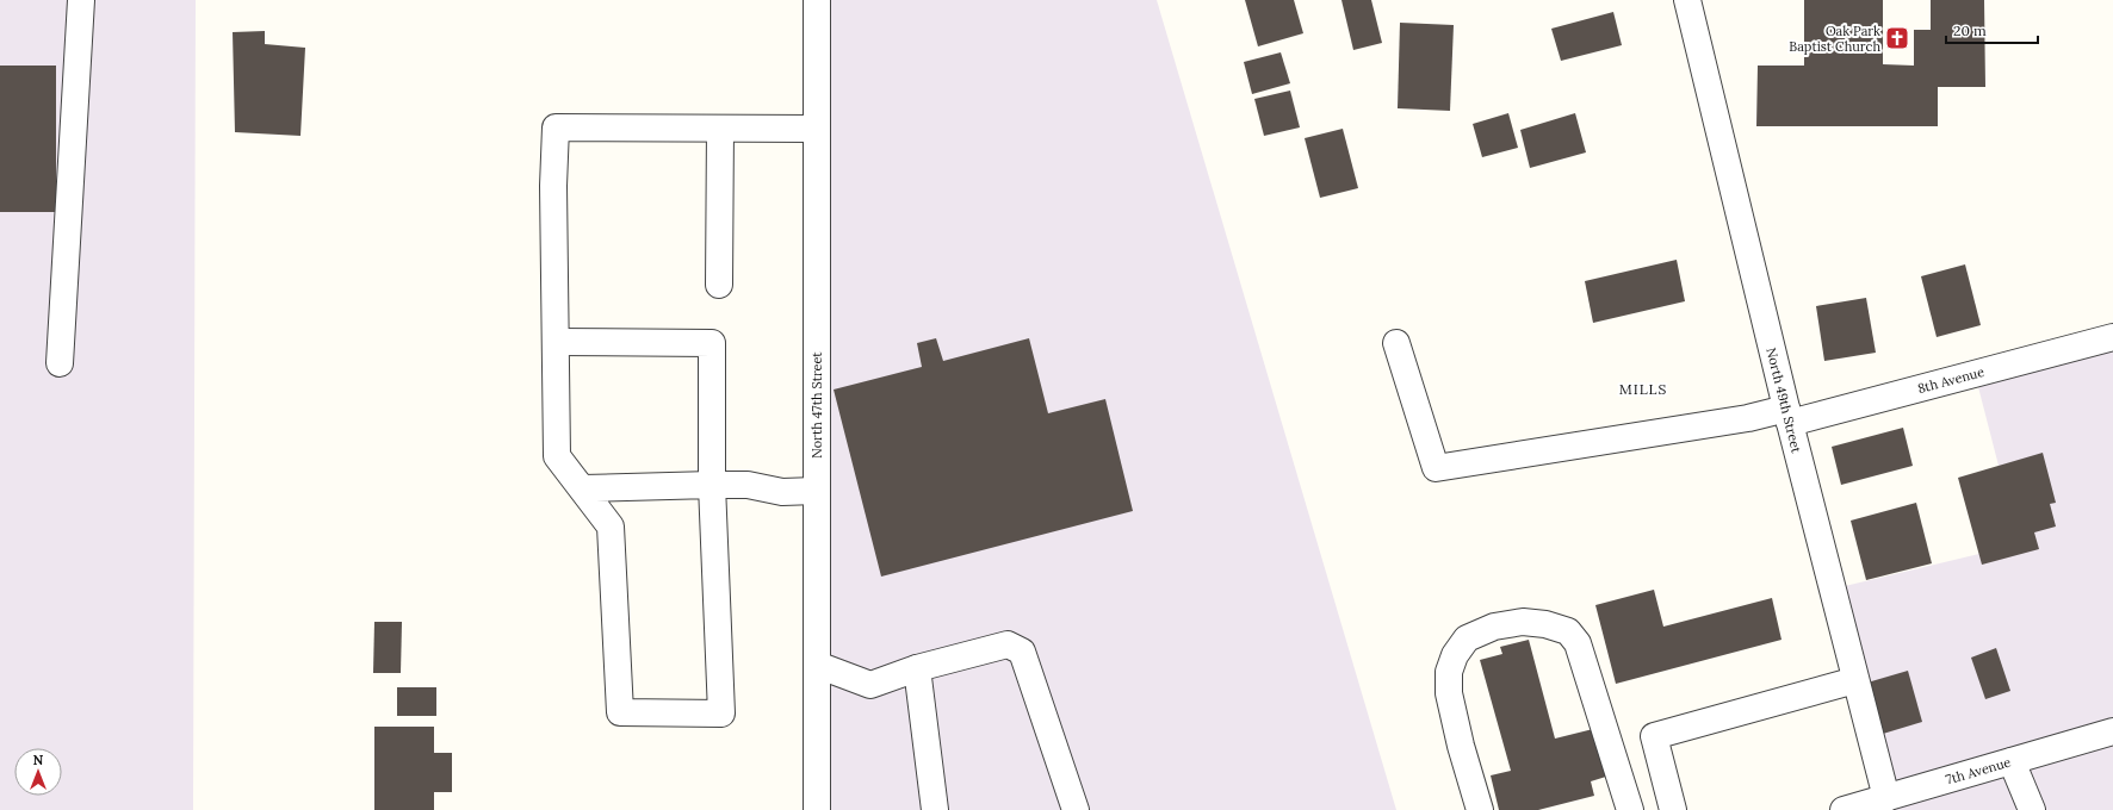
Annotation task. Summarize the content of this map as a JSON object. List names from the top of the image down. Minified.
{"streets":{"street":["8th Avenue","North 49th Street","North 47th Street","7th Avenue"]},"crossings":[["8th Avenue","North 49th Street"],["North 49th Street","7th Avenue"]],"districts":["MILLS"],"places":{"church":["Oak Park Baptist Church"]},"scale_bar":"20 m","north":"top"}
